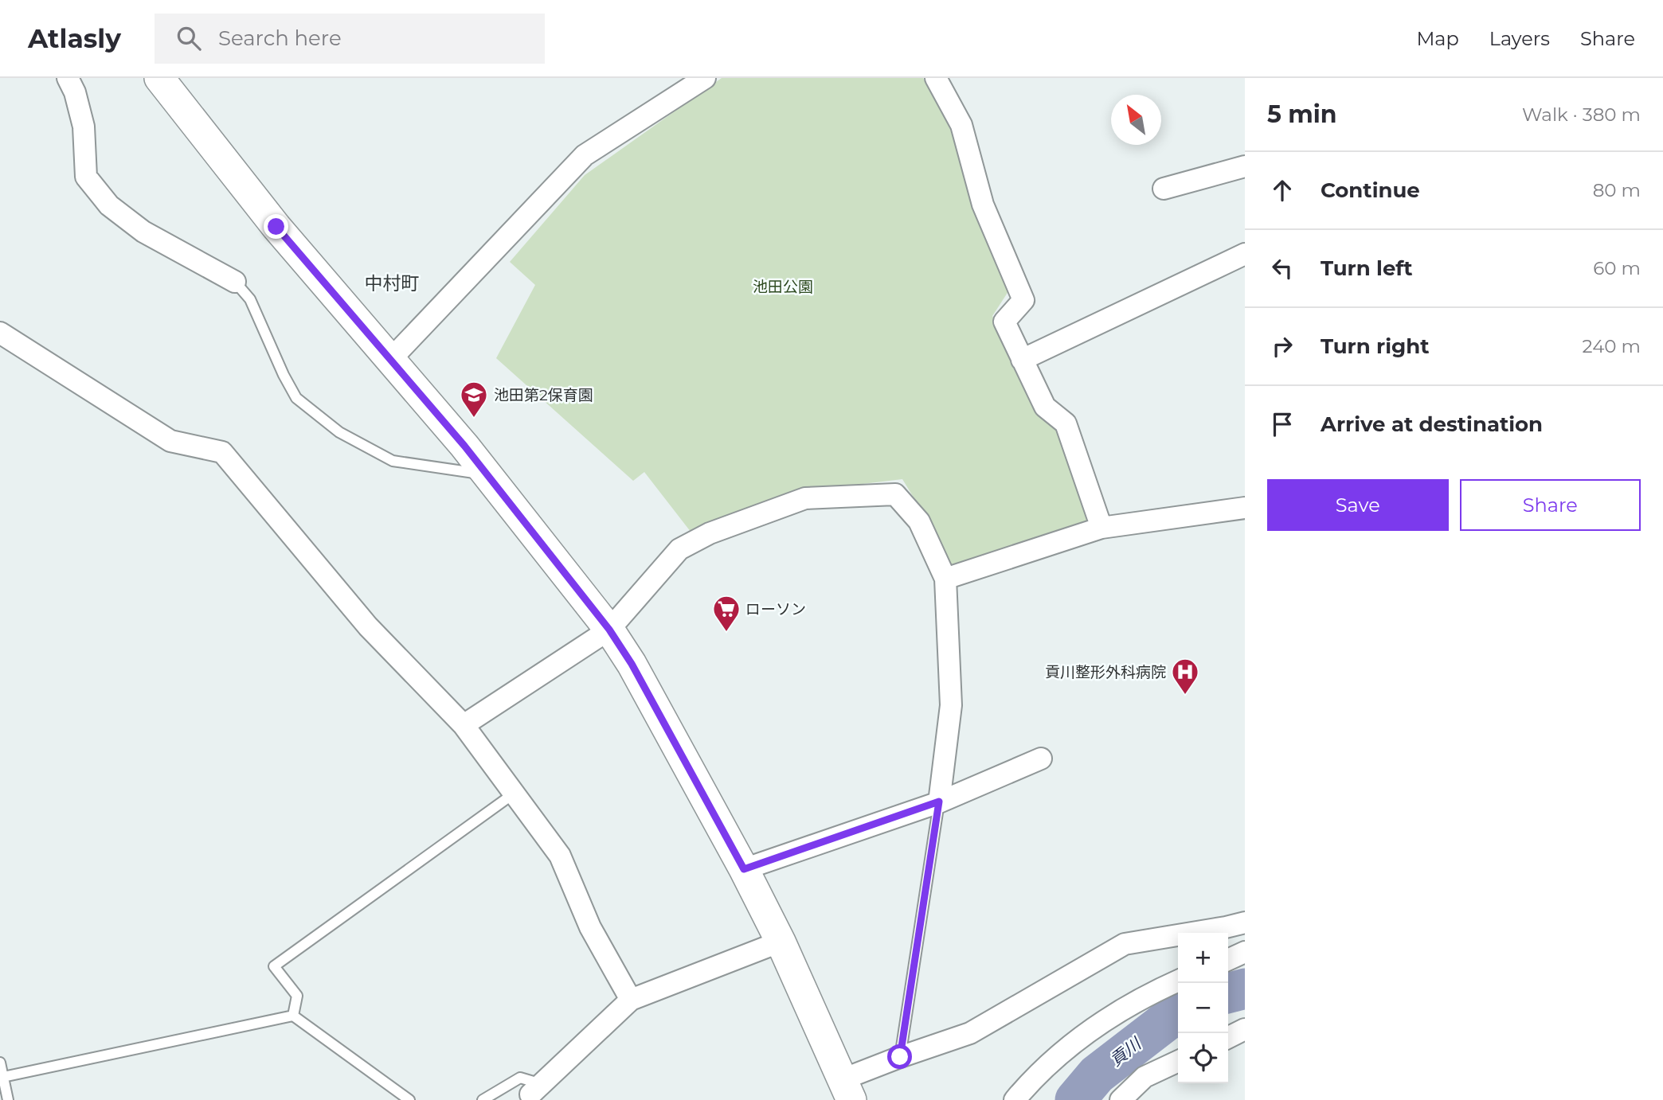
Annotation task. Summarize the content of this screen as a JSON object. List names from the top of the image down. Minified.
{"districts":["中村町"],"water":["貢川"],"parks":["池田公園"],"places":{"school or university":["池田第2保育園"],"supermarket":["ローソン"],"hospital":["貢川整形外科病院"]},"north":"top left","page":{"header":"Atlasly","search":"Search here","nav":["Map","Layers","Share"],"heading":["5 min","Walk · 380 m"],"list":[["Continue","80 m"],["Turn left","60 m"],["Turn right","240 m"],"Arrive at destination"],"buttons":["Save","Share"],"map_buttons":["+","−"]}}
